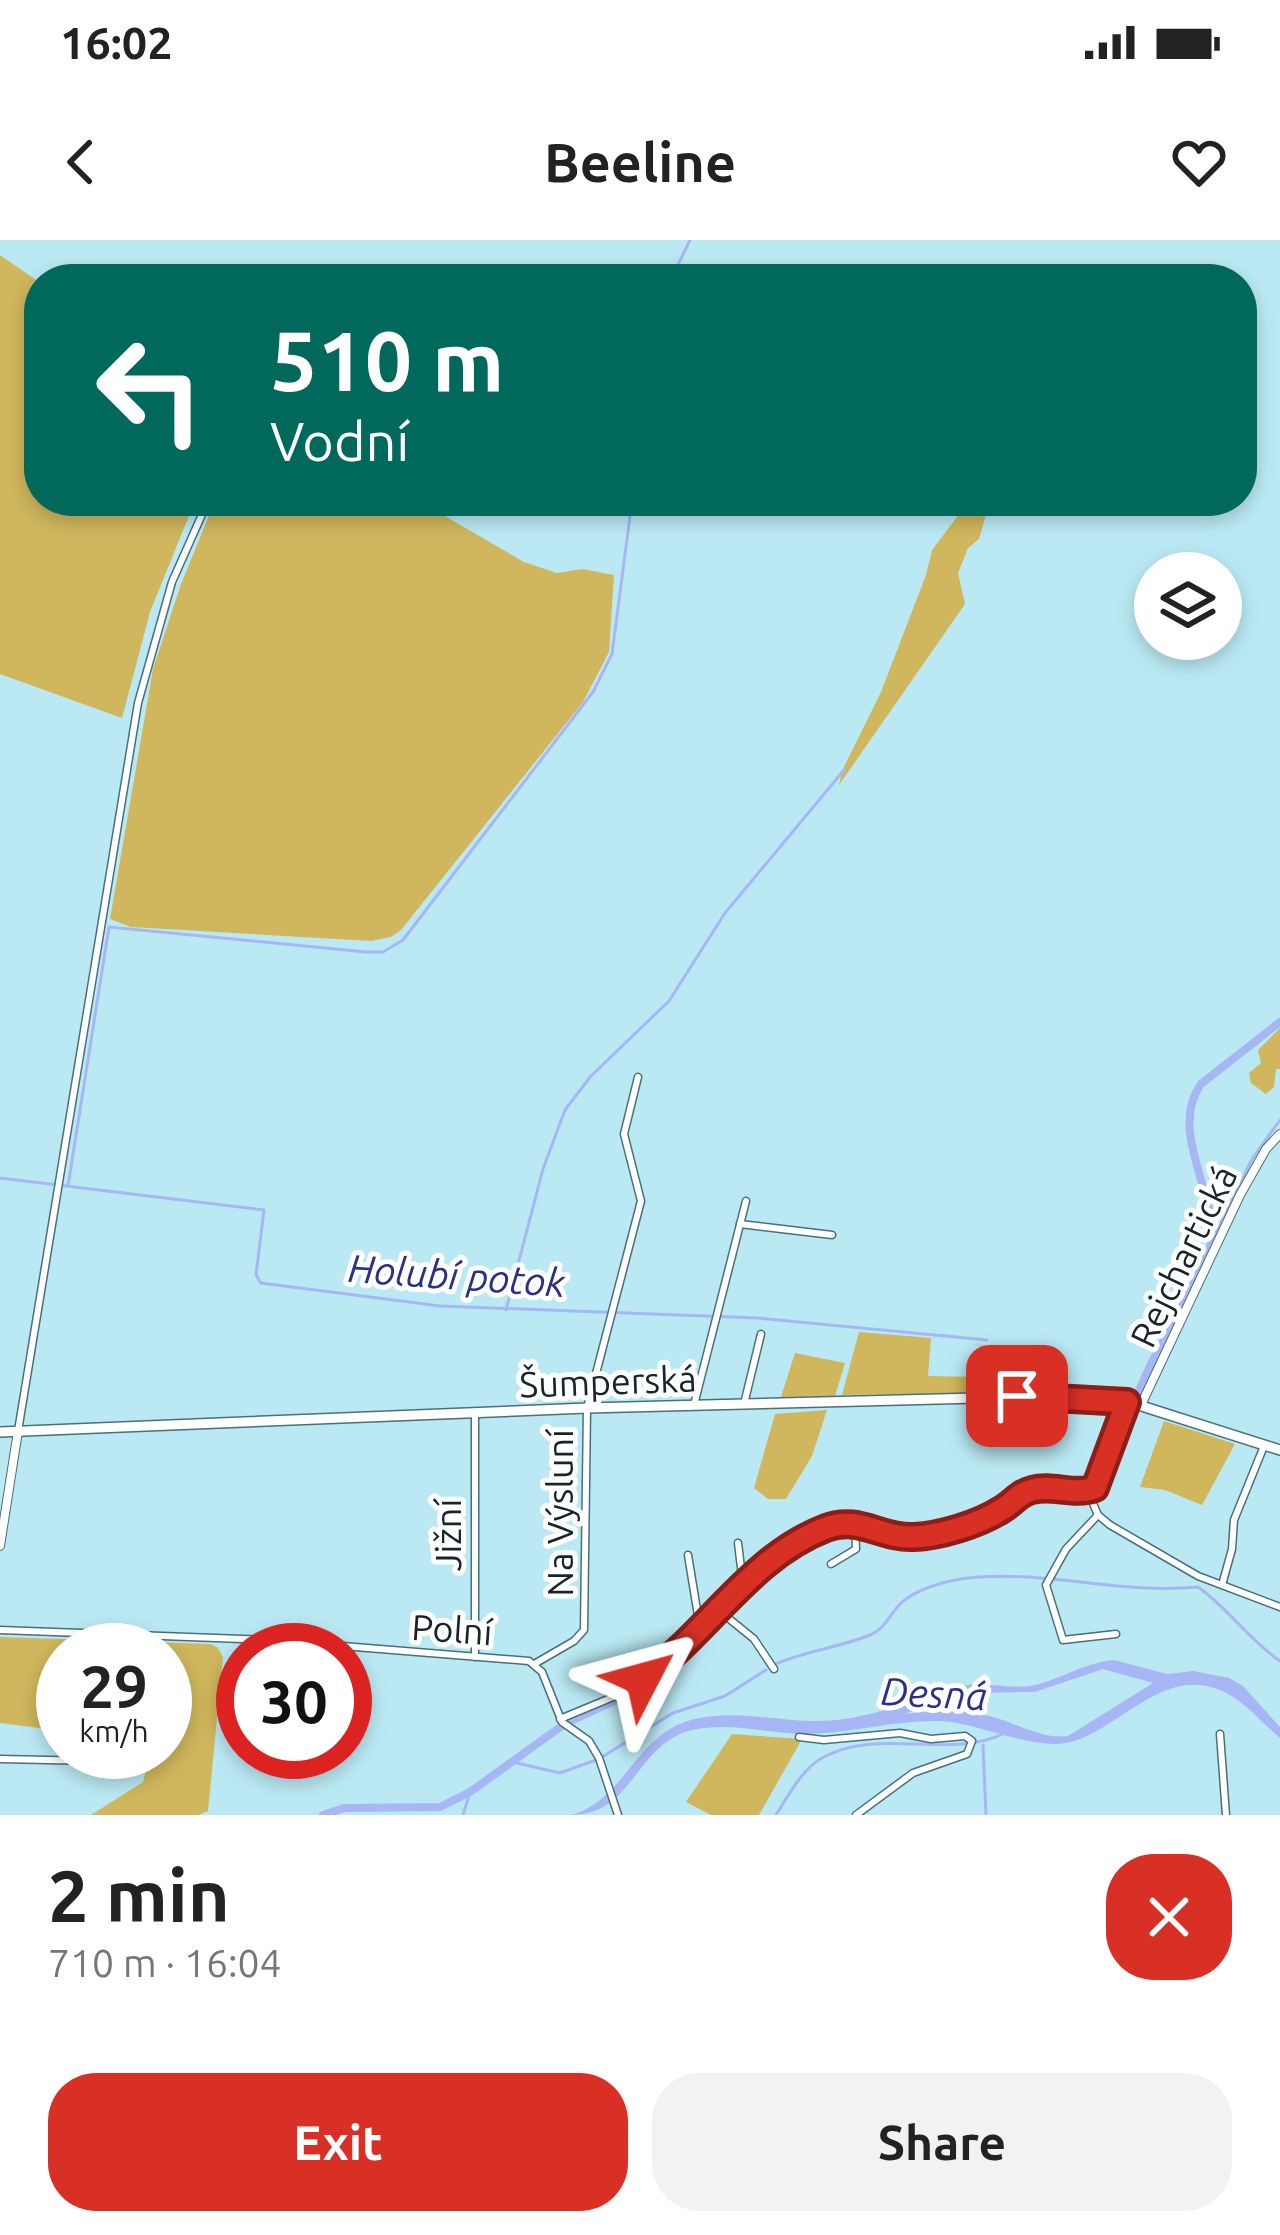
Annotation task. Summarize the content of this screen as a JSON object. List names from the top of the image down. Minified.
{"streets":{"main road":["Šumperská"],"street":["Rejchartická","Na Výsluní","Jižní","Polní"]},"crossings":[["Rejchartická","Šumperská"],["Šumperská","Na Výsluní"],["Šumperská","Jižní"],["Na Výsluní","Polní"],["Jižní","Polní"]],"water":["Holubí potok","Desná"],"page":{"status":"16:02","header":"Beeline","turn":["510 m","Vodní"],"speed":"29 km/h","limit":"30","heading":["2 min","710 m · 16:04"],"buttons":["Exit","Share"]}}
